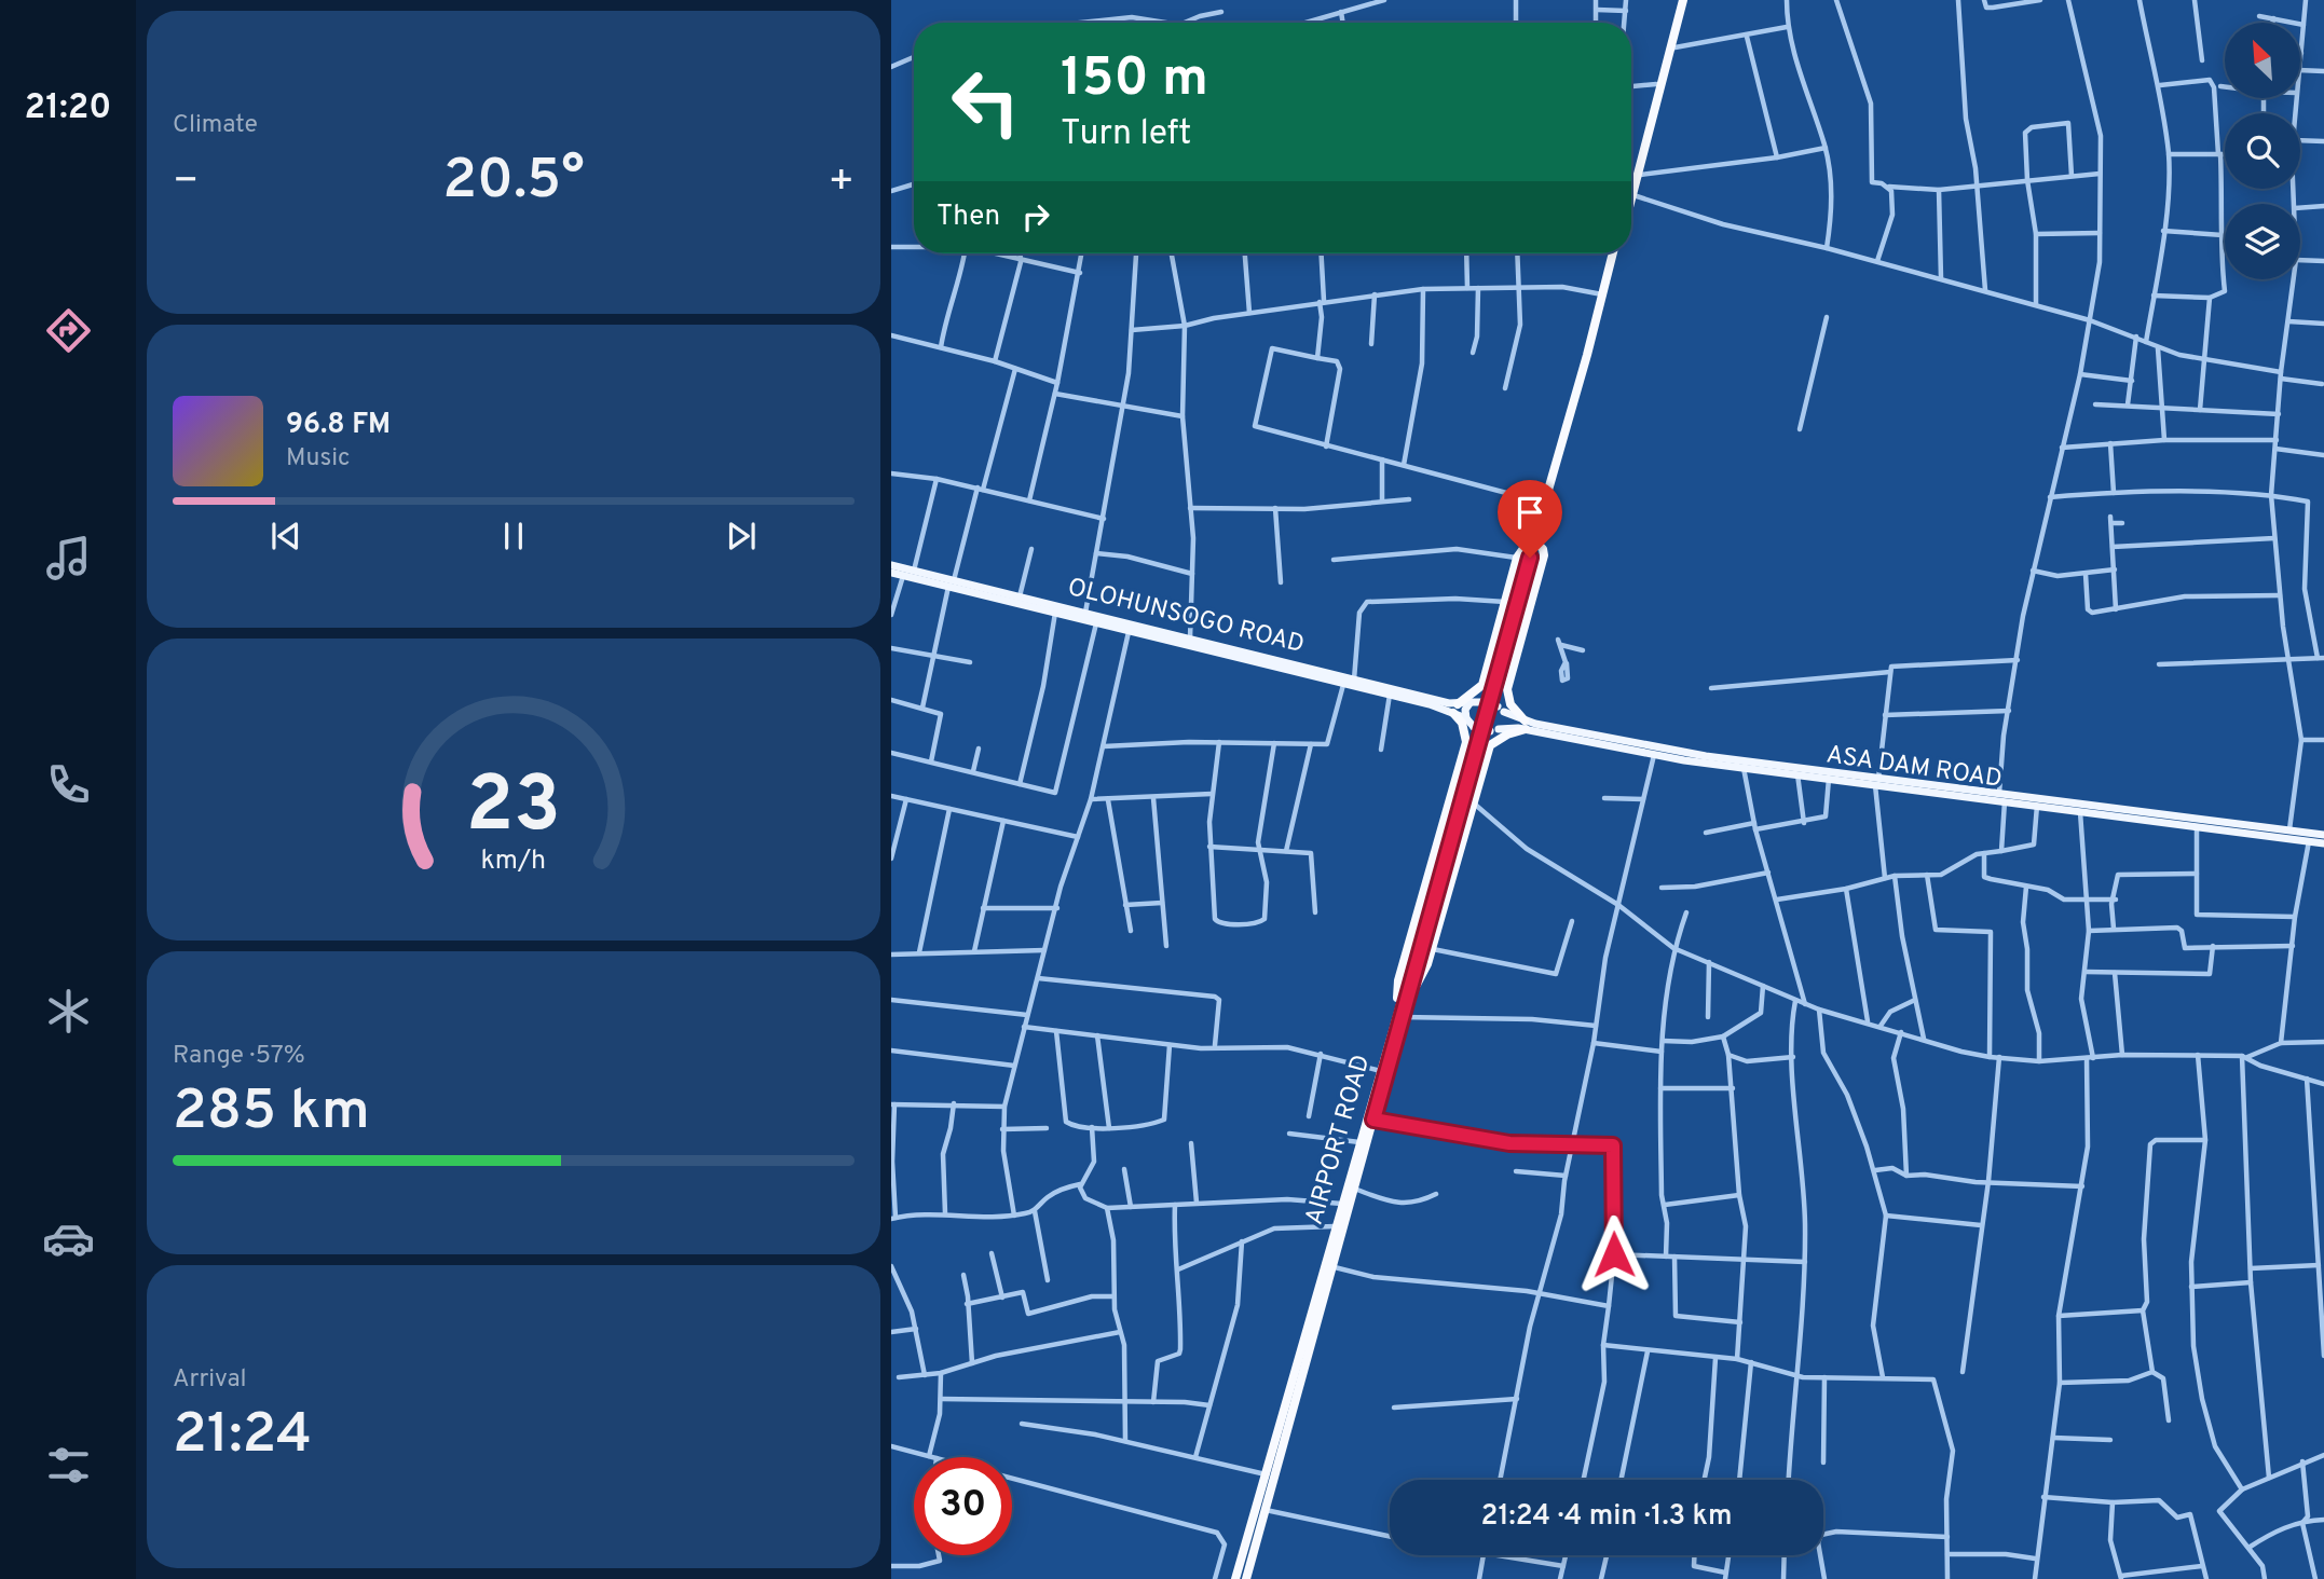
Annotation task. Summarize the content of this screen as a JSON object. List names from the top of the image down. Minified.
{"streets":{"highway":["AIRPORT ROAD"],"main road":["OLOHUNSOGO ROAD","ASA DAM ROAD"]},"crossings":[["OLOHUNSOGO ROAD","ASA DAM ROAD"],["OLOHUNSOGO ROAD","AIRPORT ROAD"],["ASA DAM ROAD","AIRPORT ROAD"]],"north":"top left","page":{"tabs":"21:20","tile":["Climate",["Range · 57%","285 km"],["Arrival","21:24"]],"turn":["150 m","Turn left"],"heat":["−","20.5°","+"],"then":"Then","song":["96.8 FM","Music"],"limit":"30","trip":"21:24 · 4 min · 1.3 km","gauge":["23","km/h"]}}
